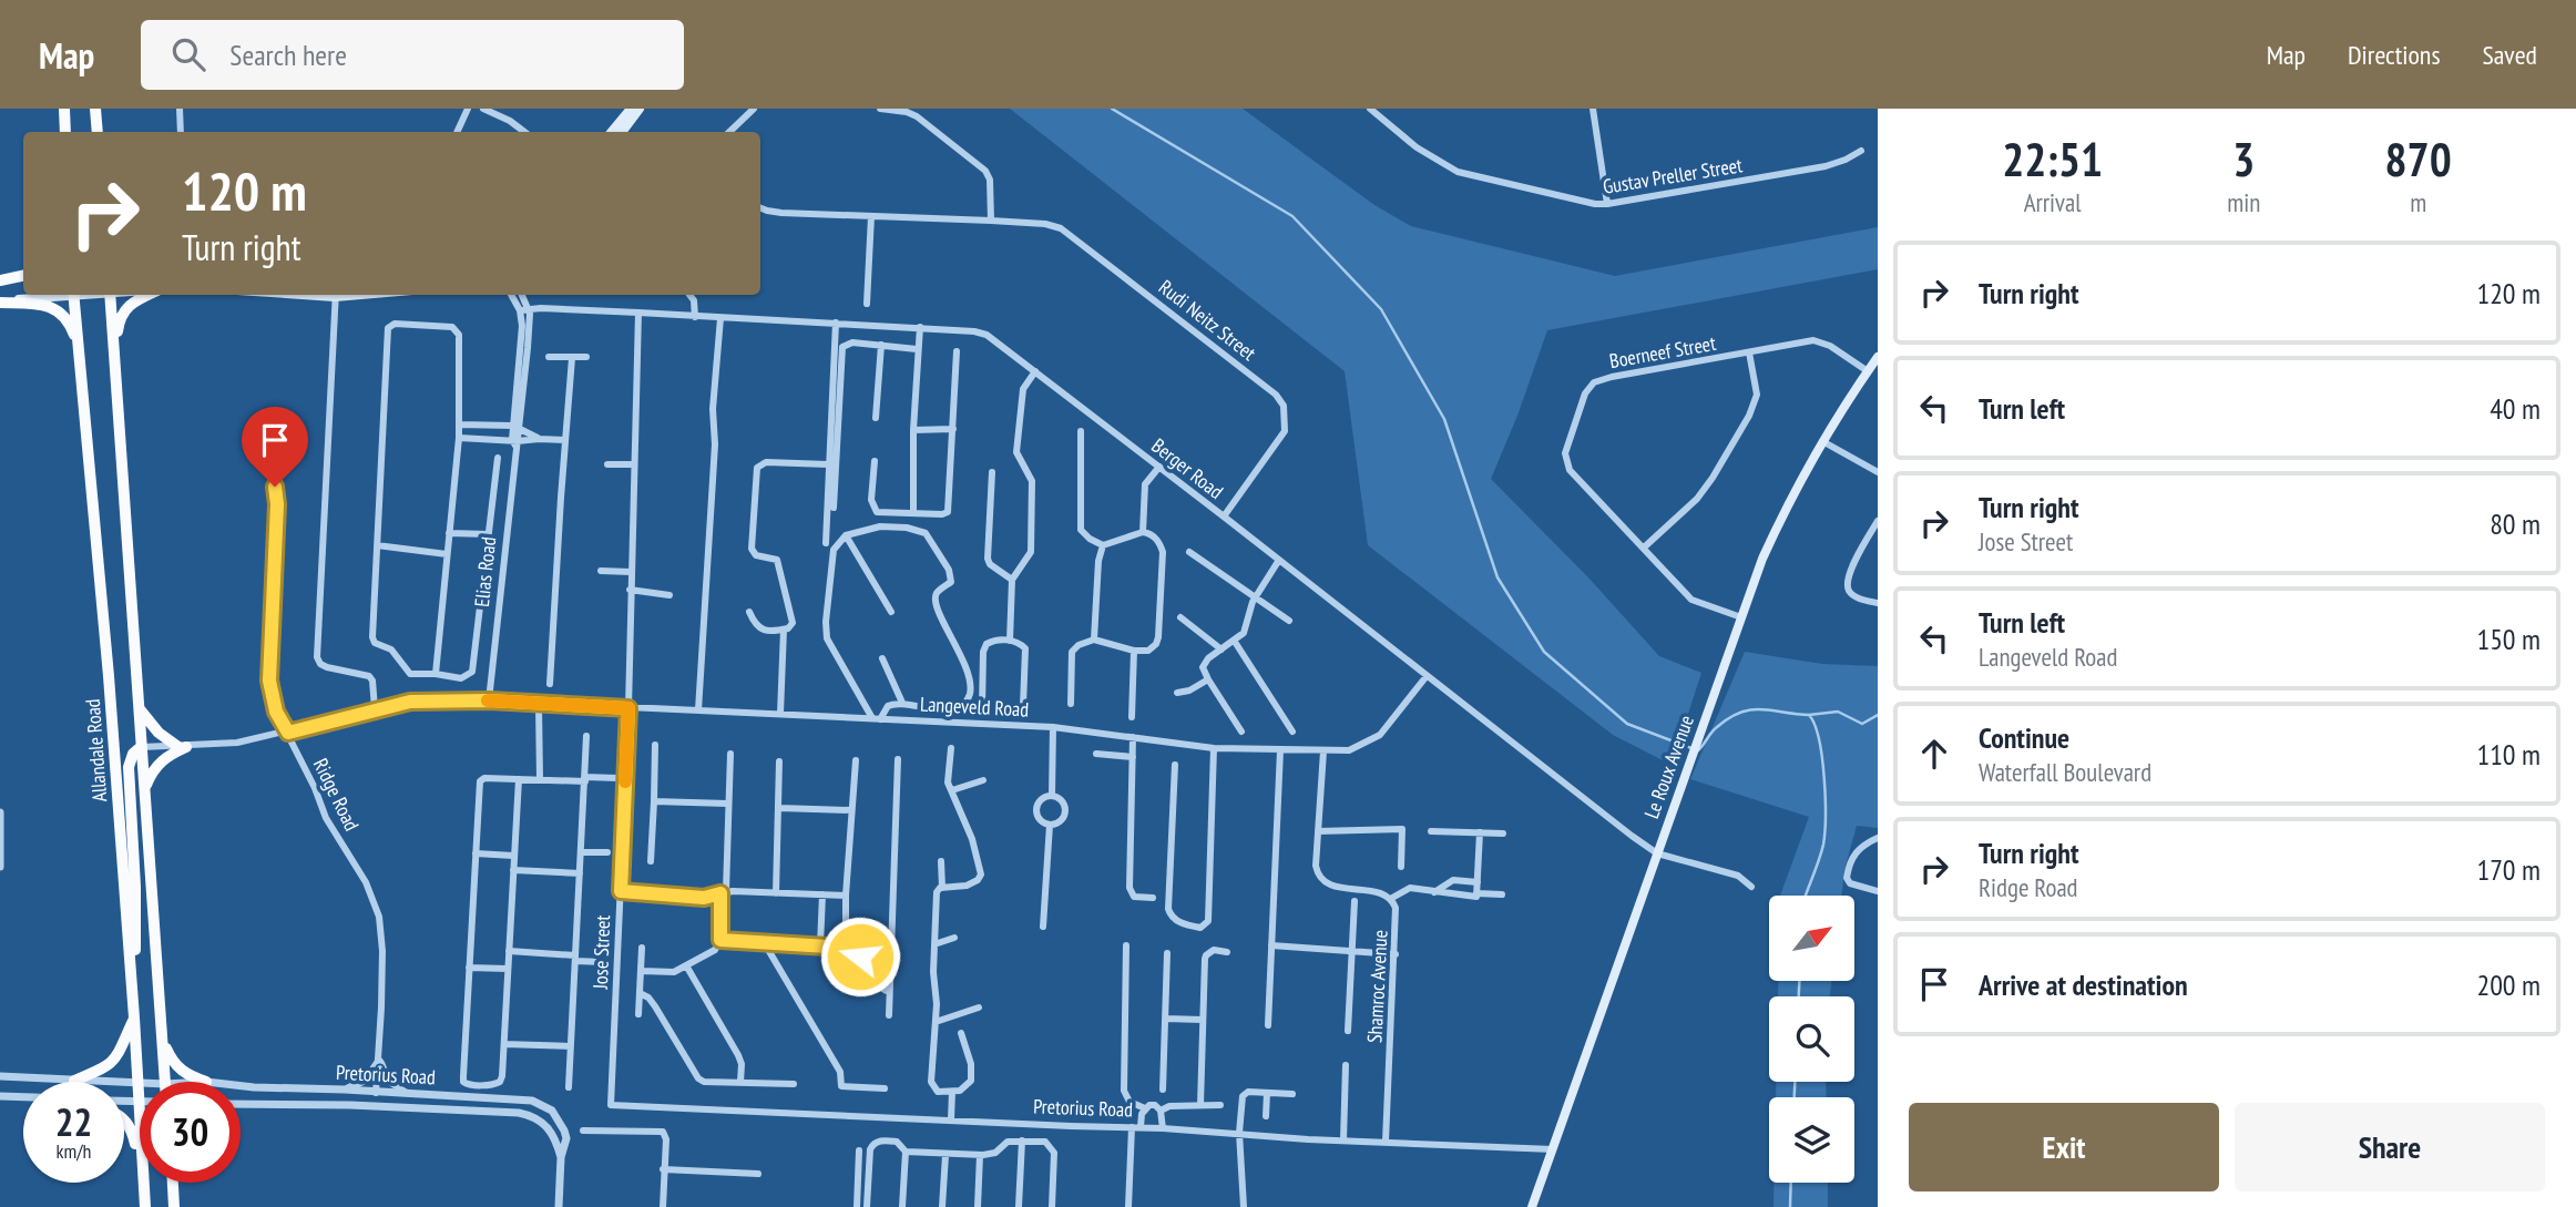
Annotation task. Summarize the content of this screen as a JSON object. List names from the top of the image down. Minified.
{"streets":{"main road":["Allandale Road","Le Roux Avenue"],"street":["Gustav Preller Street","Rudi Neitz Street","Boerneef Street","Berger Road","Elias Road","Langeveld Road","Ridge Road","Jose Street","Shamroc Avenue","Pretorius Road"]},"crossings":[["Rudi Neitz Street","Berger Road"],["Boerneef Street","Le Roux Avenue"],["Berger Road","Elias Road"],["Berger Road","Langeveld Road"],["Berger Road","Le Roux Avenue"],["Berger Road","Jose Street"],["Elias Road","Langeveld Road"],["Langeveld Road","Ridge Road"],["Langeveld Road","Jose Street"],["Allandale Road","Pretorius Road"],["Le Roux Avenue","Pretorius Road"],["Ridge Road","Pretorius Road"],["Jose Street","Pretorius Road"],["Shamroc Avenue","Pretorius Road"]],"north":"top right","page":{"header":"Map","search":"Search here","nav":["Map","Directions","Saved"],"eta":["22:51","Arrival","3","min","870","m"],"turn":["120 m","Turn right"],"list":[{"name":"Turn right","value":"120 m"},{"name":"Turn left","value":"40 m"},{"name":"Turn right","note":"Jose Street","value":"80 m"},{"name":"Turn left","note":"Langeveld Road","value":"150 m"},{"name":"Continue","note":"Waterfall Boulevard","value":"110 m"},{"name":"Turn right","note":"Ridge Road","value":"170 m"},{"name":"Arrive at destination","value":"200 m"}],"speed":"22 km/h","limit":"30","buttons":["Exit","Share"]}}
